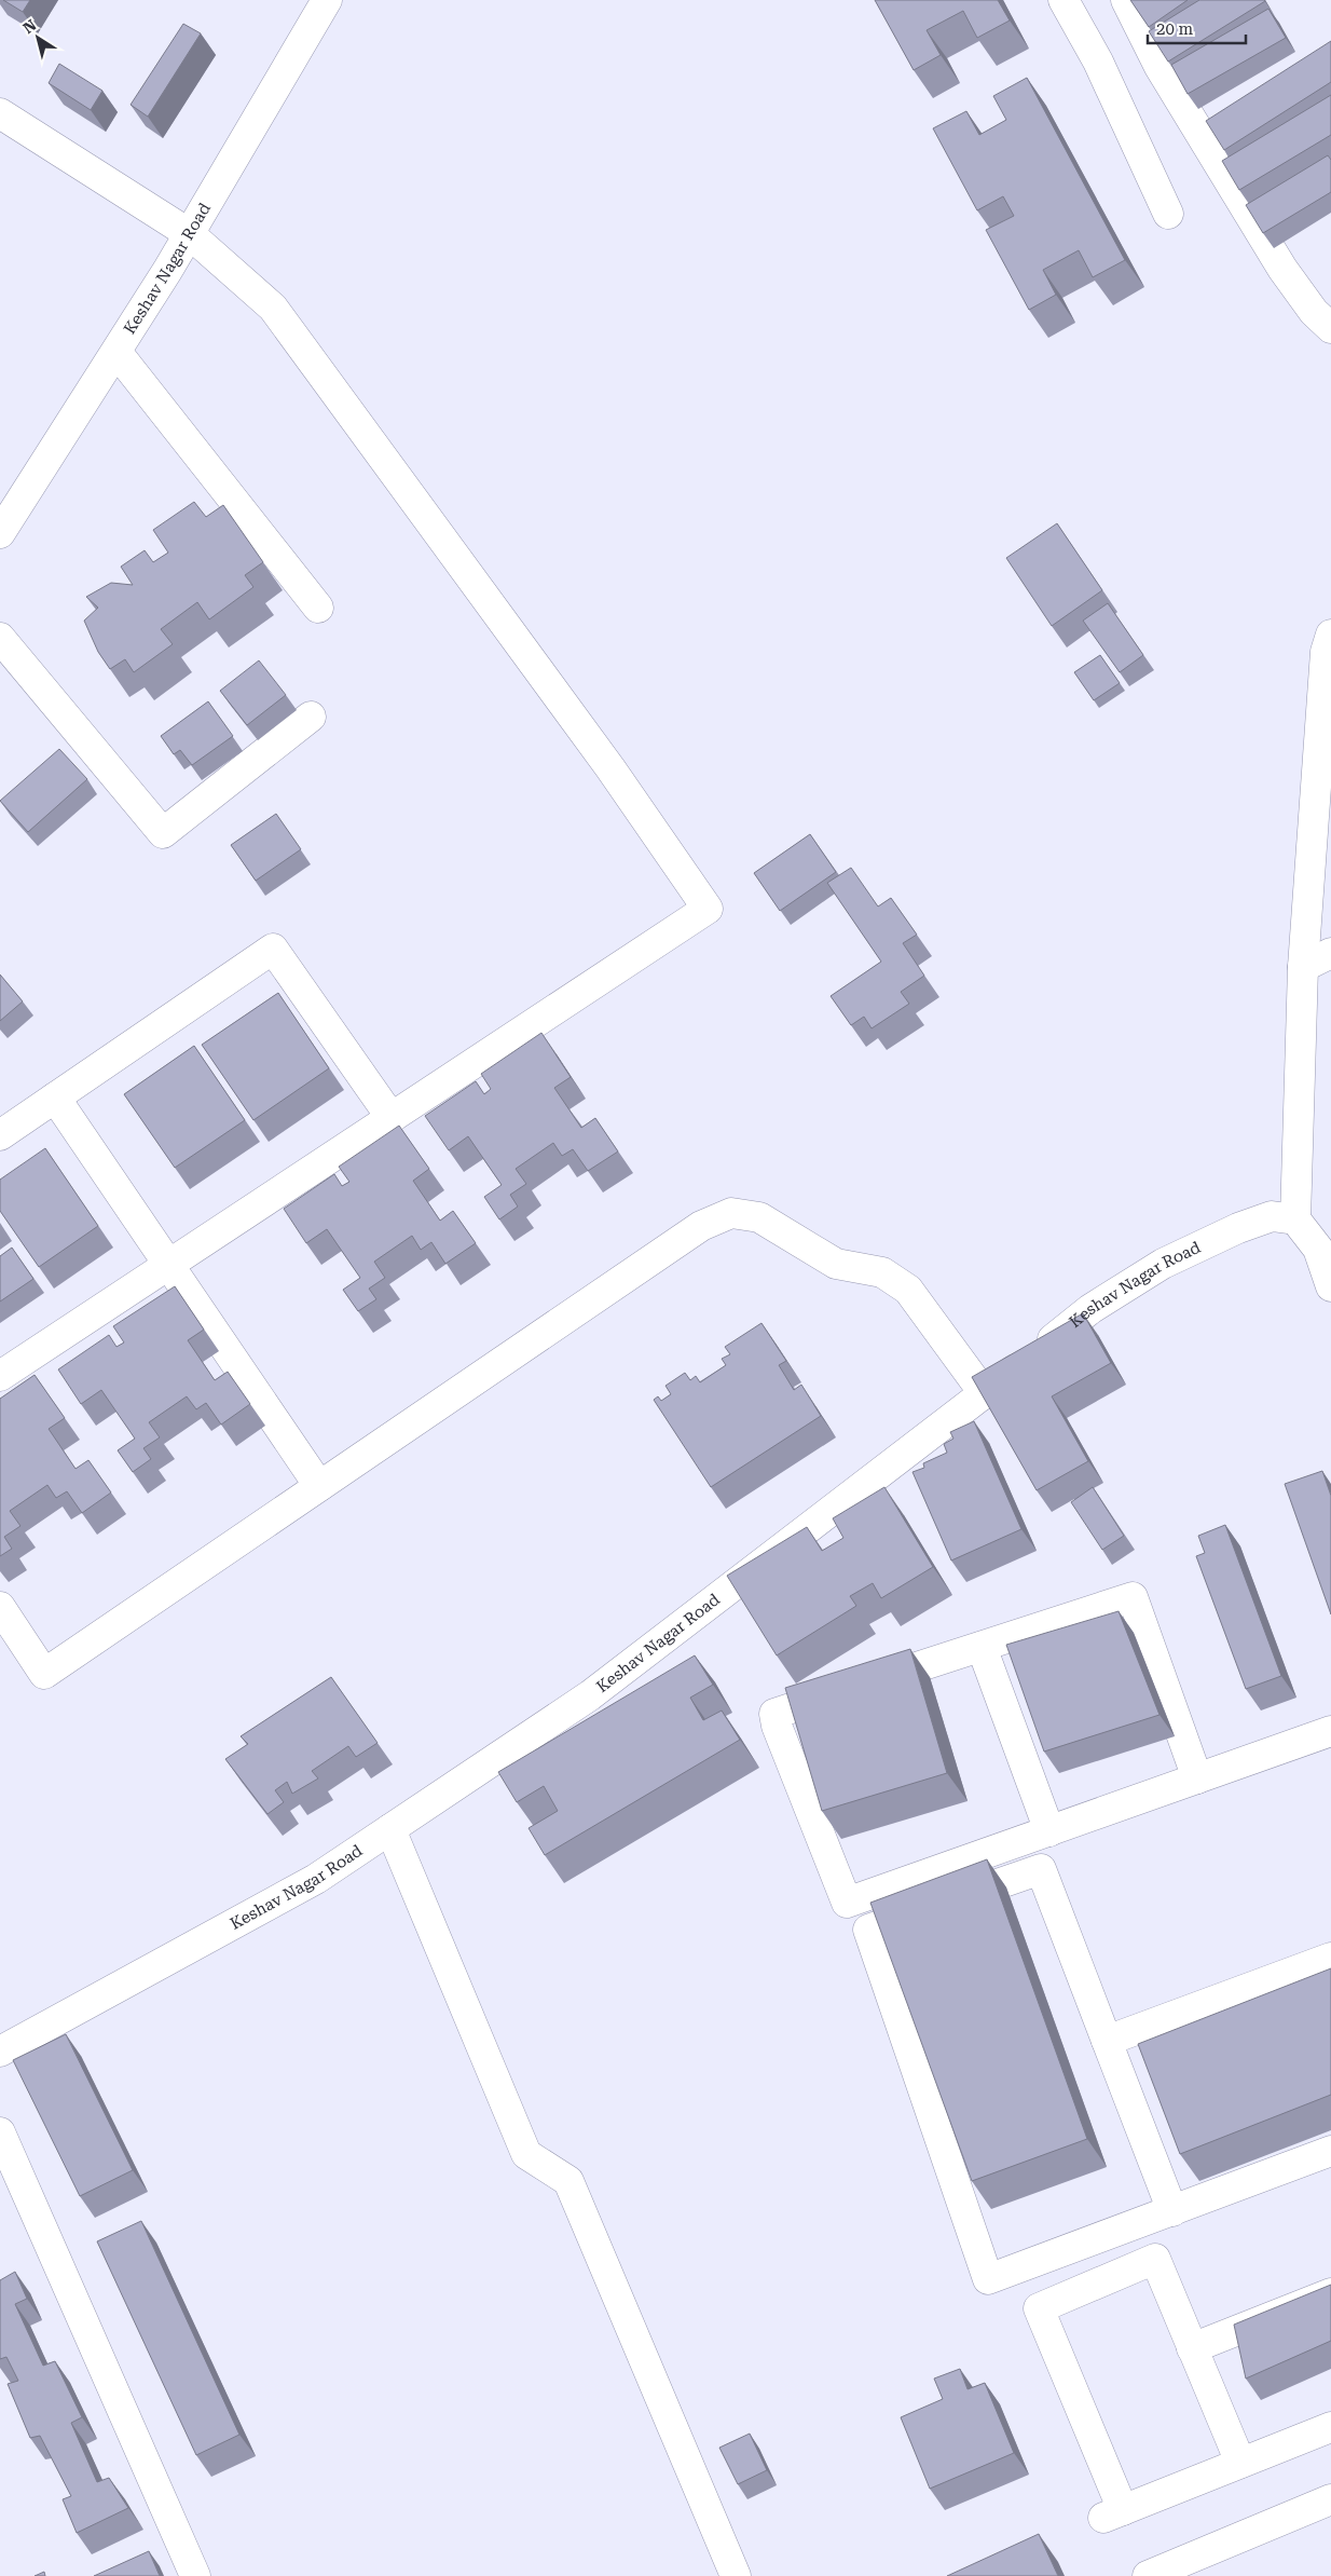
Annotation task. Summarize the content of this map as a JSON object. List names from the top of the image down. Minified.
{"streets":{"street":["Keshav Nagar Road"]},"scale_bar":"20 m","north":"top left"}
